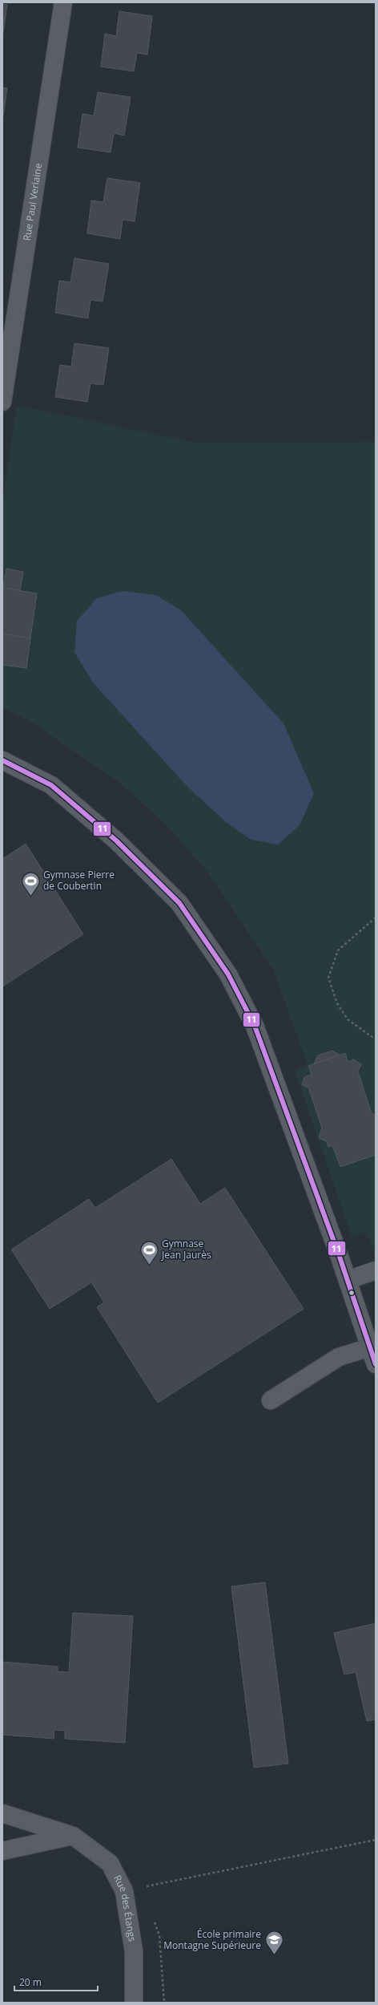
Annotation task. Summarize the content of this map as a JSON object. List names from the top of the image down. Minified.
{"streets":{"street":["Rue Paul Verlaine","Rue des Étangs"]},"places":{"sports":["Gymnase Pierre de Coubertin","Gymnase Jean Jaurès"],"school or university":["École primaire Montagne Supérieure"]},"lines":["transit line 11"],"scale_bar":"20 m"}
